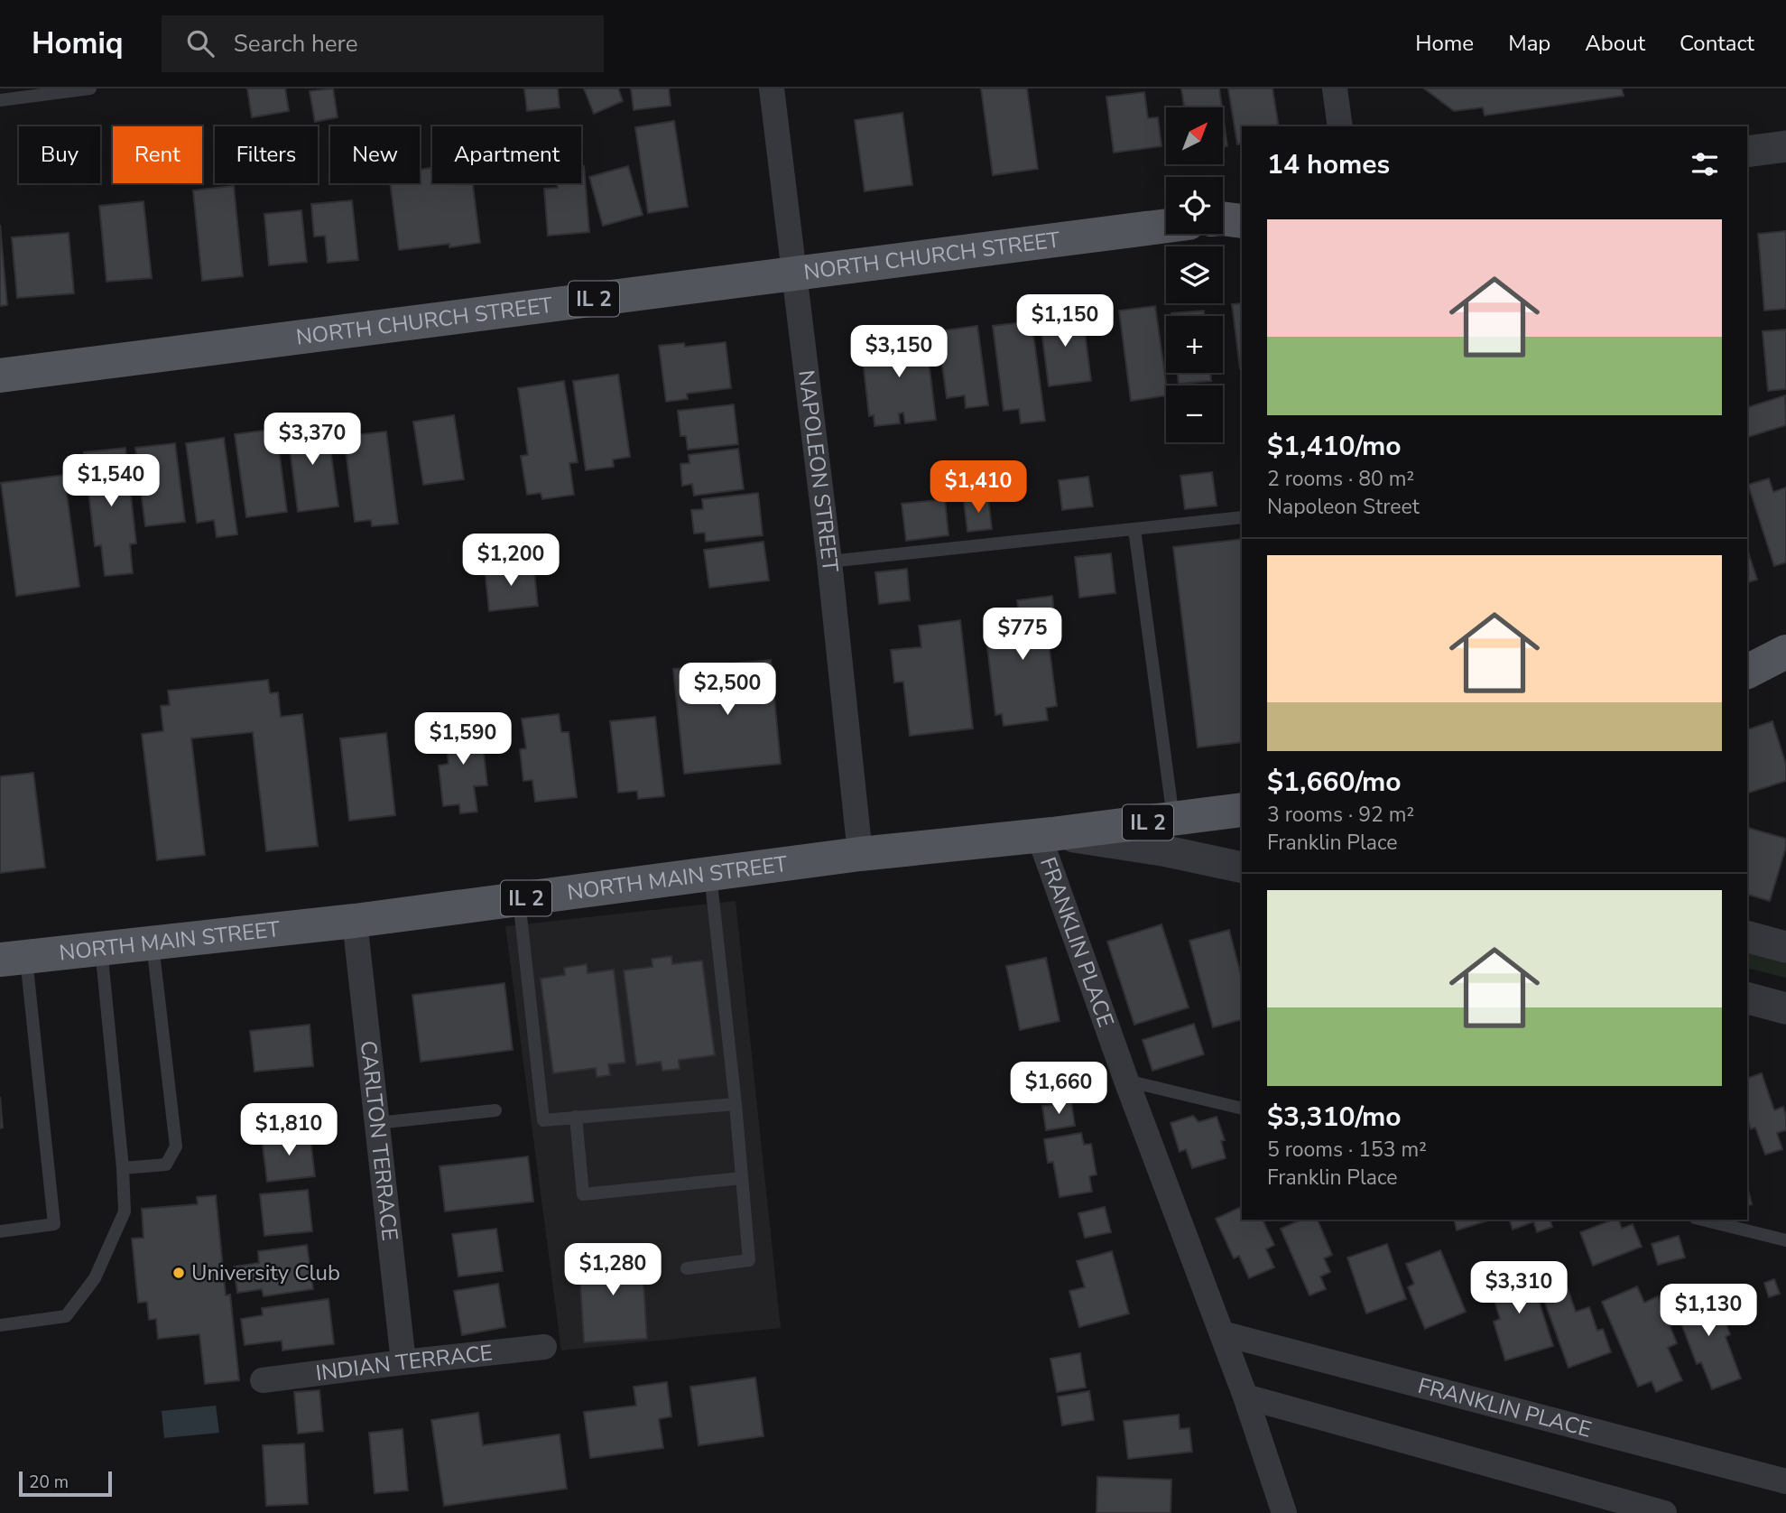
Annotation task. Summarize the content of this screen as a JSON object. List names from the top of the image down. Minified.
{"streets":{"main road":["NORTH CHURCH STREET","IL 2","NORTH MAIN STREET"],"street":["NAPOLEON STREET","FRANKLIN PLACE","CARLTON TERRACE","INDIAN TERRACE"]},"crossings":[["NORTH CHURCH STREET","NAPOLEON STREET"],["NAPOLEON STREET","NORTH MAIN STREET"],["NORTH MAIN STREET","FRANKLIN PLACE"],["NORTH MAIN STREET","CARLTON TERRACE"],["CARLTON TERRACE","INDIAN TERRACE"]],"places":["University Club"],"scale_bar":"20 m","north":"top right","page":{"header":"Homiq","search":"Search here","nav":["Home","Map","About","Contact"],"map_buttons":["+","−"],"chip":["Buy","Rent","Filters","New","Apartment"],"heading":"14 homes","list":[{"name":"$1,410/mo","note":"2 rooms · 80 m² · Napoleon Street"},{"name":"$1,660/mo","note":"3 rooms · 92 m² · Franklin Place"},{"name":"$3,310/mo","note":"5 rooms · 153 m² · Franklin Place"}],"price":["$1,150","$3,150","$3,370","$1,540","$1,410","$1,200","$775","$2,500","$1,590","$1,660","$1,810","$1,280","$3,310","$1,130"],"scale":"20 m"}}
